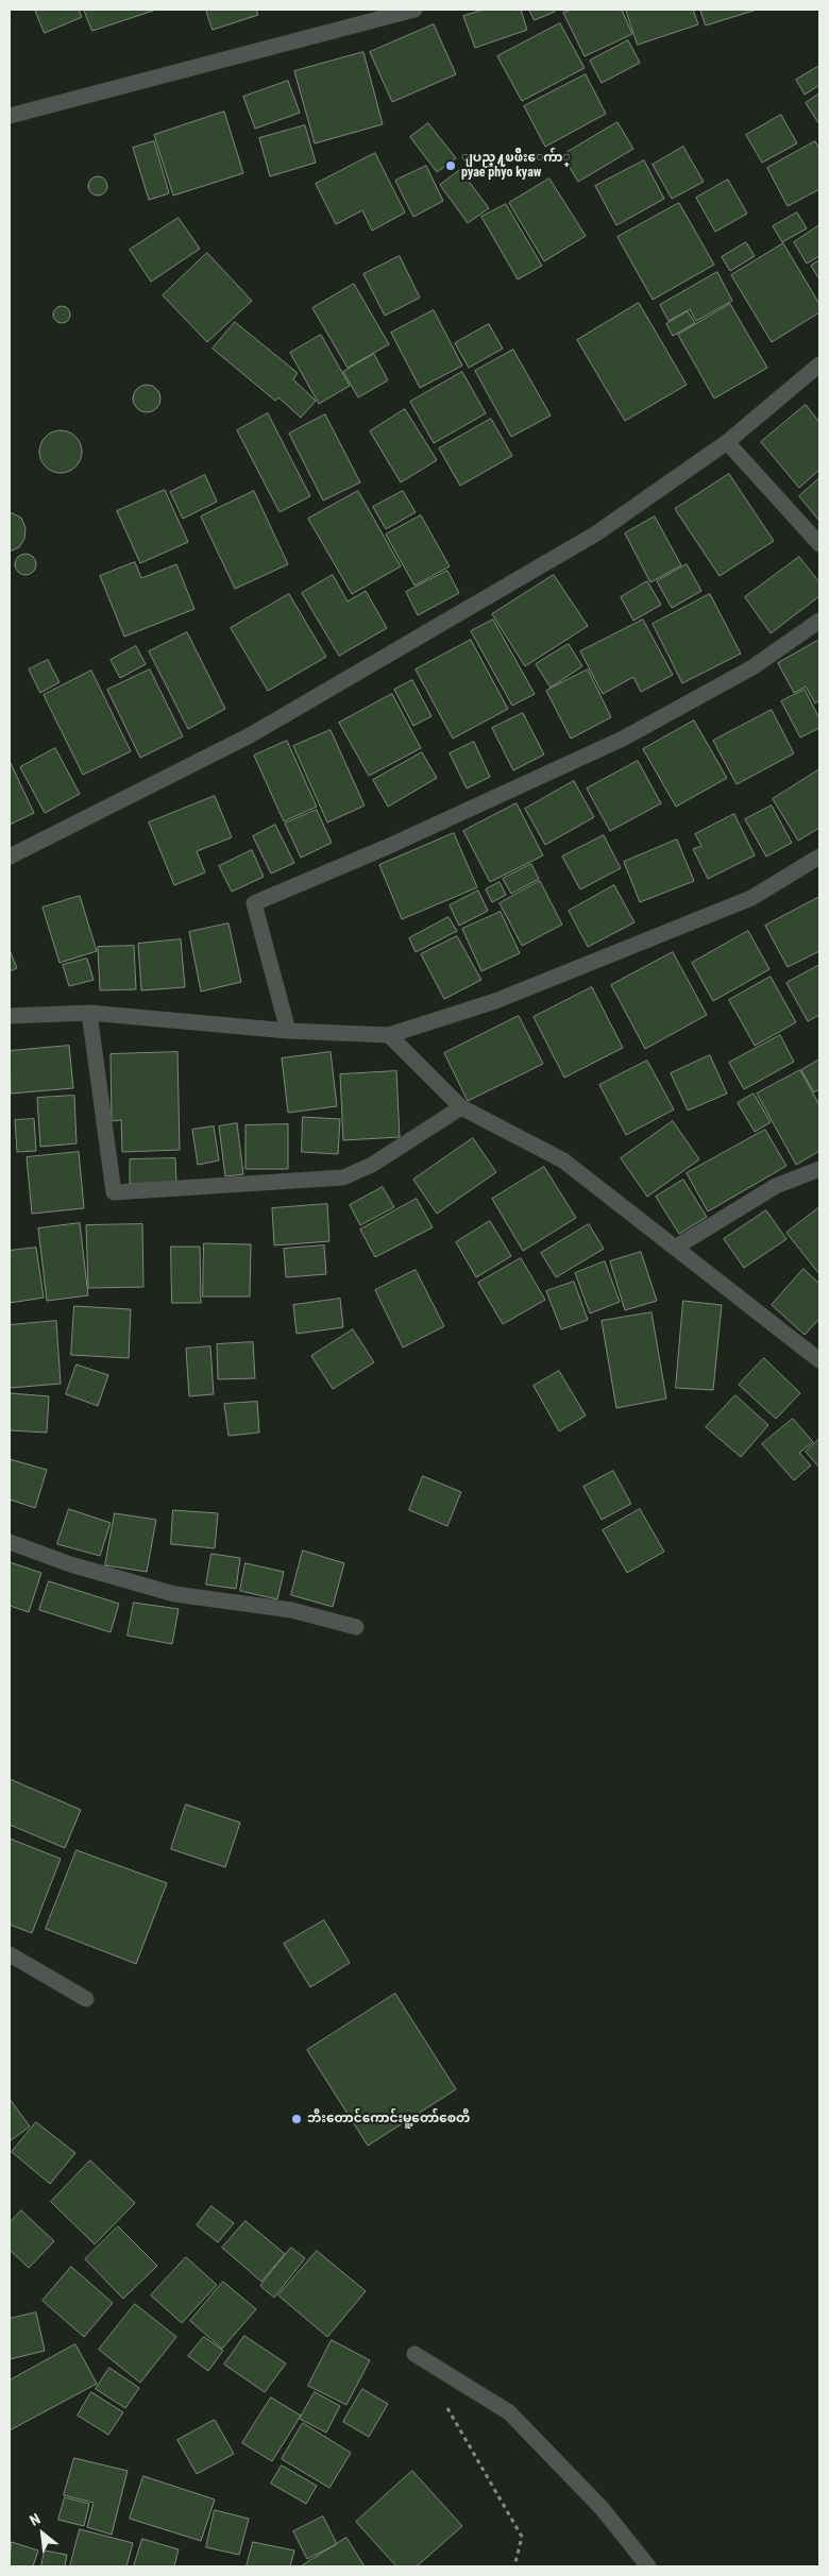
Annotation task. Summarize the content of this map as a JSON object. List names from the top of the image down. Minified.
{"places":["ျပည္႔ၿဖိဳးေက်ာ္ pyae phyo kyaw","ဘီးတောင်ကောင်းမူ့တော်စေတီ"],"north":"top left"}
